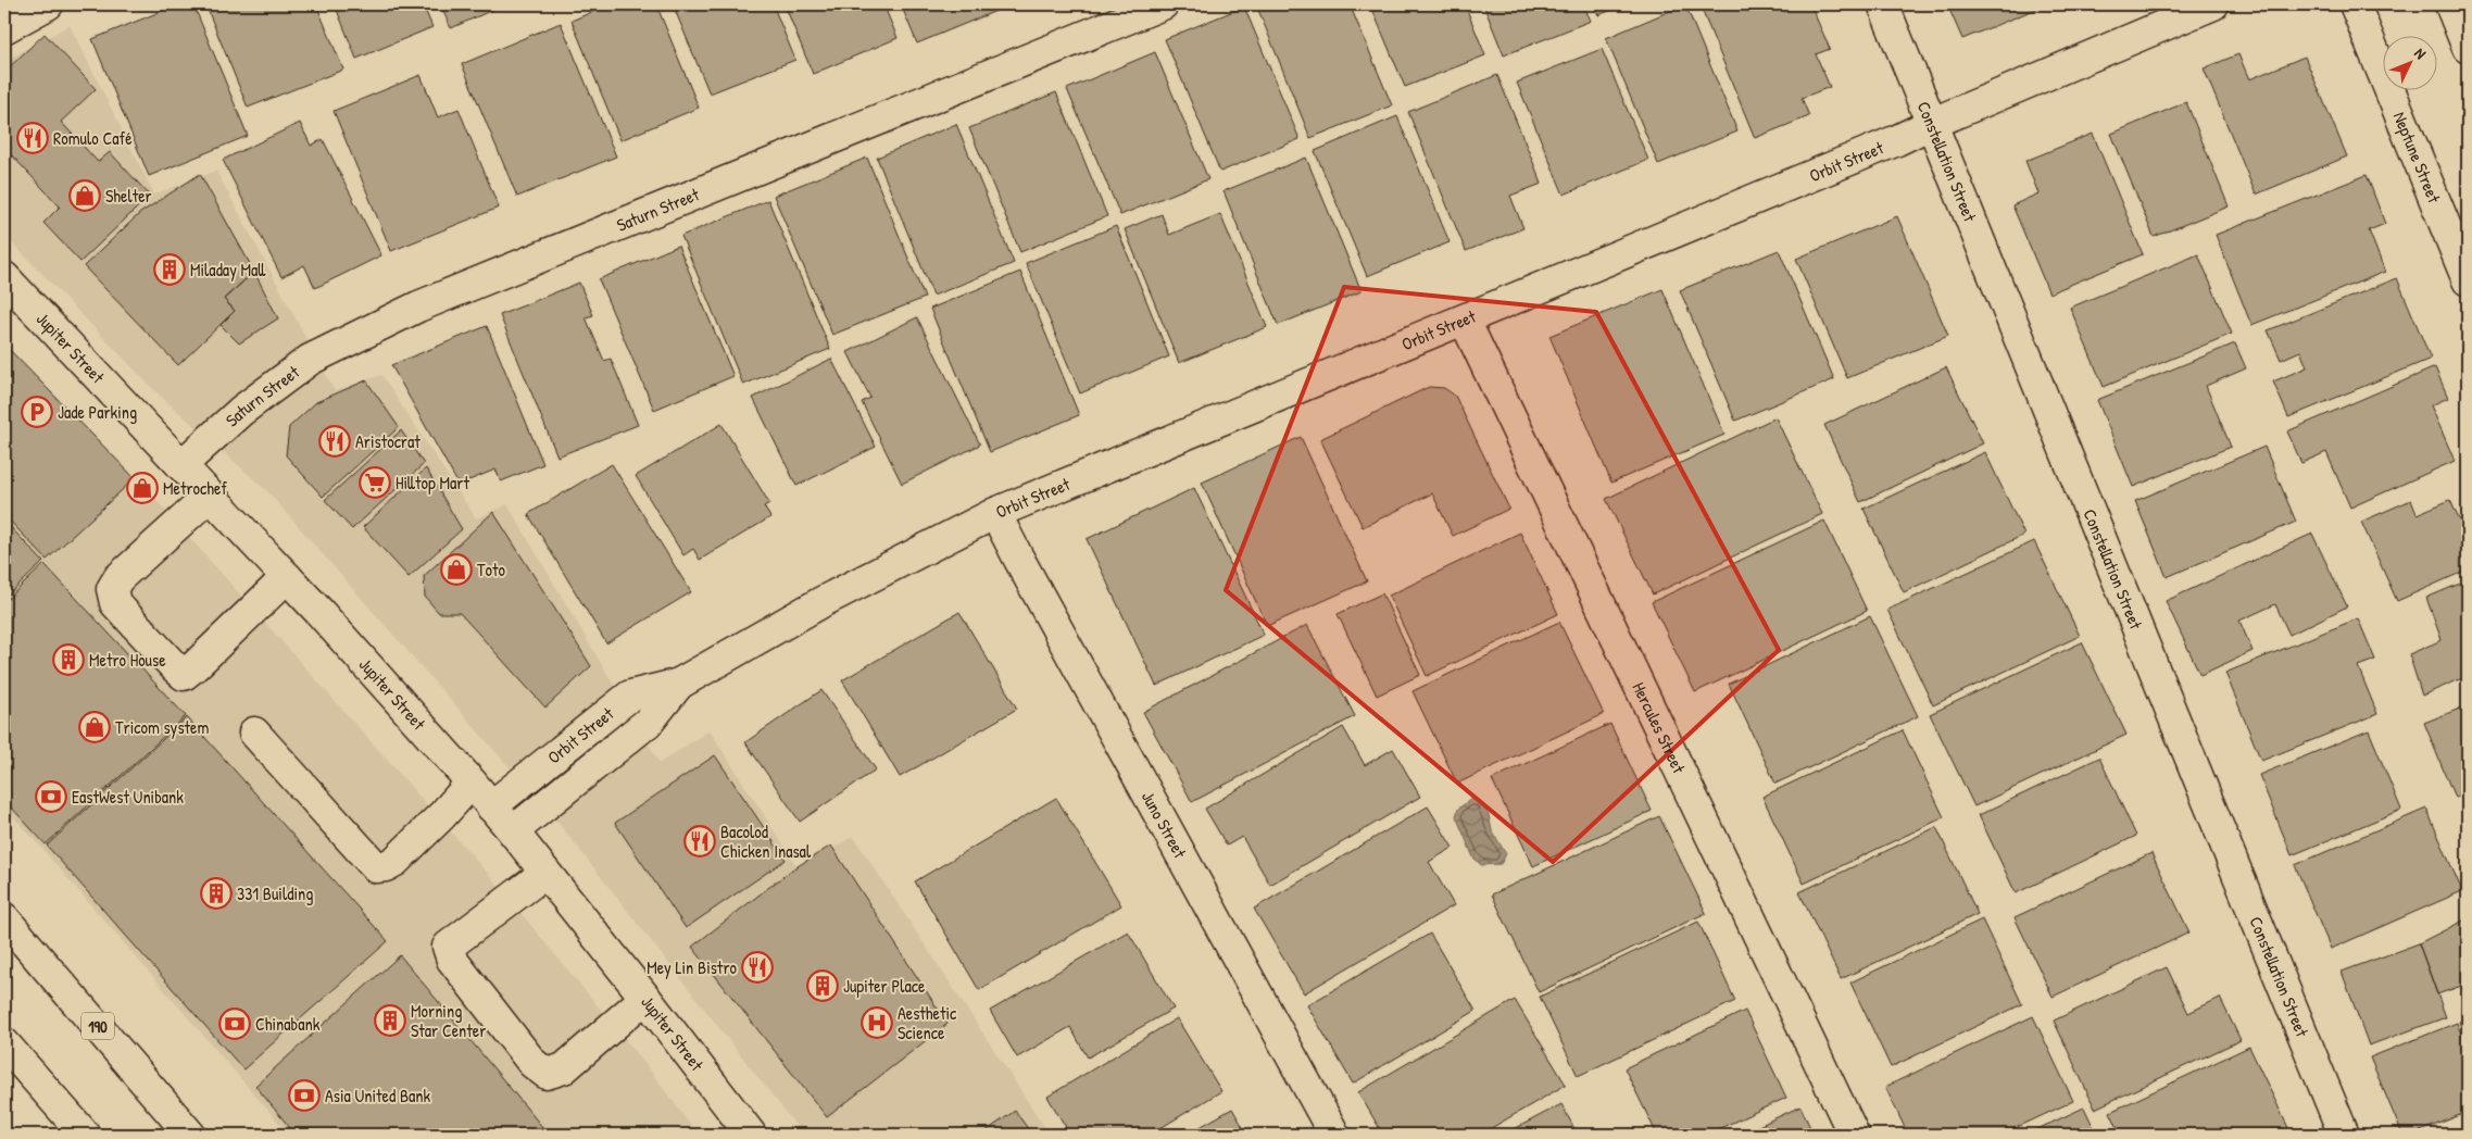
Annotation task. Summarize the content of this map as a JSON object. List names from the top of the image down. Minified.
{"streets":{"street":["Neptune Street","Orbit Street","Constellation Street","Saturn Street","Jupiter Street","Hercules Street","Juno Street","190"]},"crossings":[["Orbit Street","Constellation Street"],["Orbit Street","Jupiter Street"],["Orbit Street","Hercules Street"],["Orbit Street","Juno Street"],["Saturn Street","Jupiter Street"]],"places":{"restaurant":["Romulo Café","Aristocrat","Bacolod Chicken Inasal","Mey Lin Bistro"],"shop":["Shelter","Metrochef","Toto","Tricom system"],"building":["Miladay Mall","Metro House","331 Building","Jupiter Place","Morning Star Center"],"parking":["Jade Parking"],"supermarket":["Hilltop Mart"],"bank":["EastWest Unibank","Chinabank","Asia United Bank"],"hospital":["Aesthetic Science"]},"north":"top right"}
